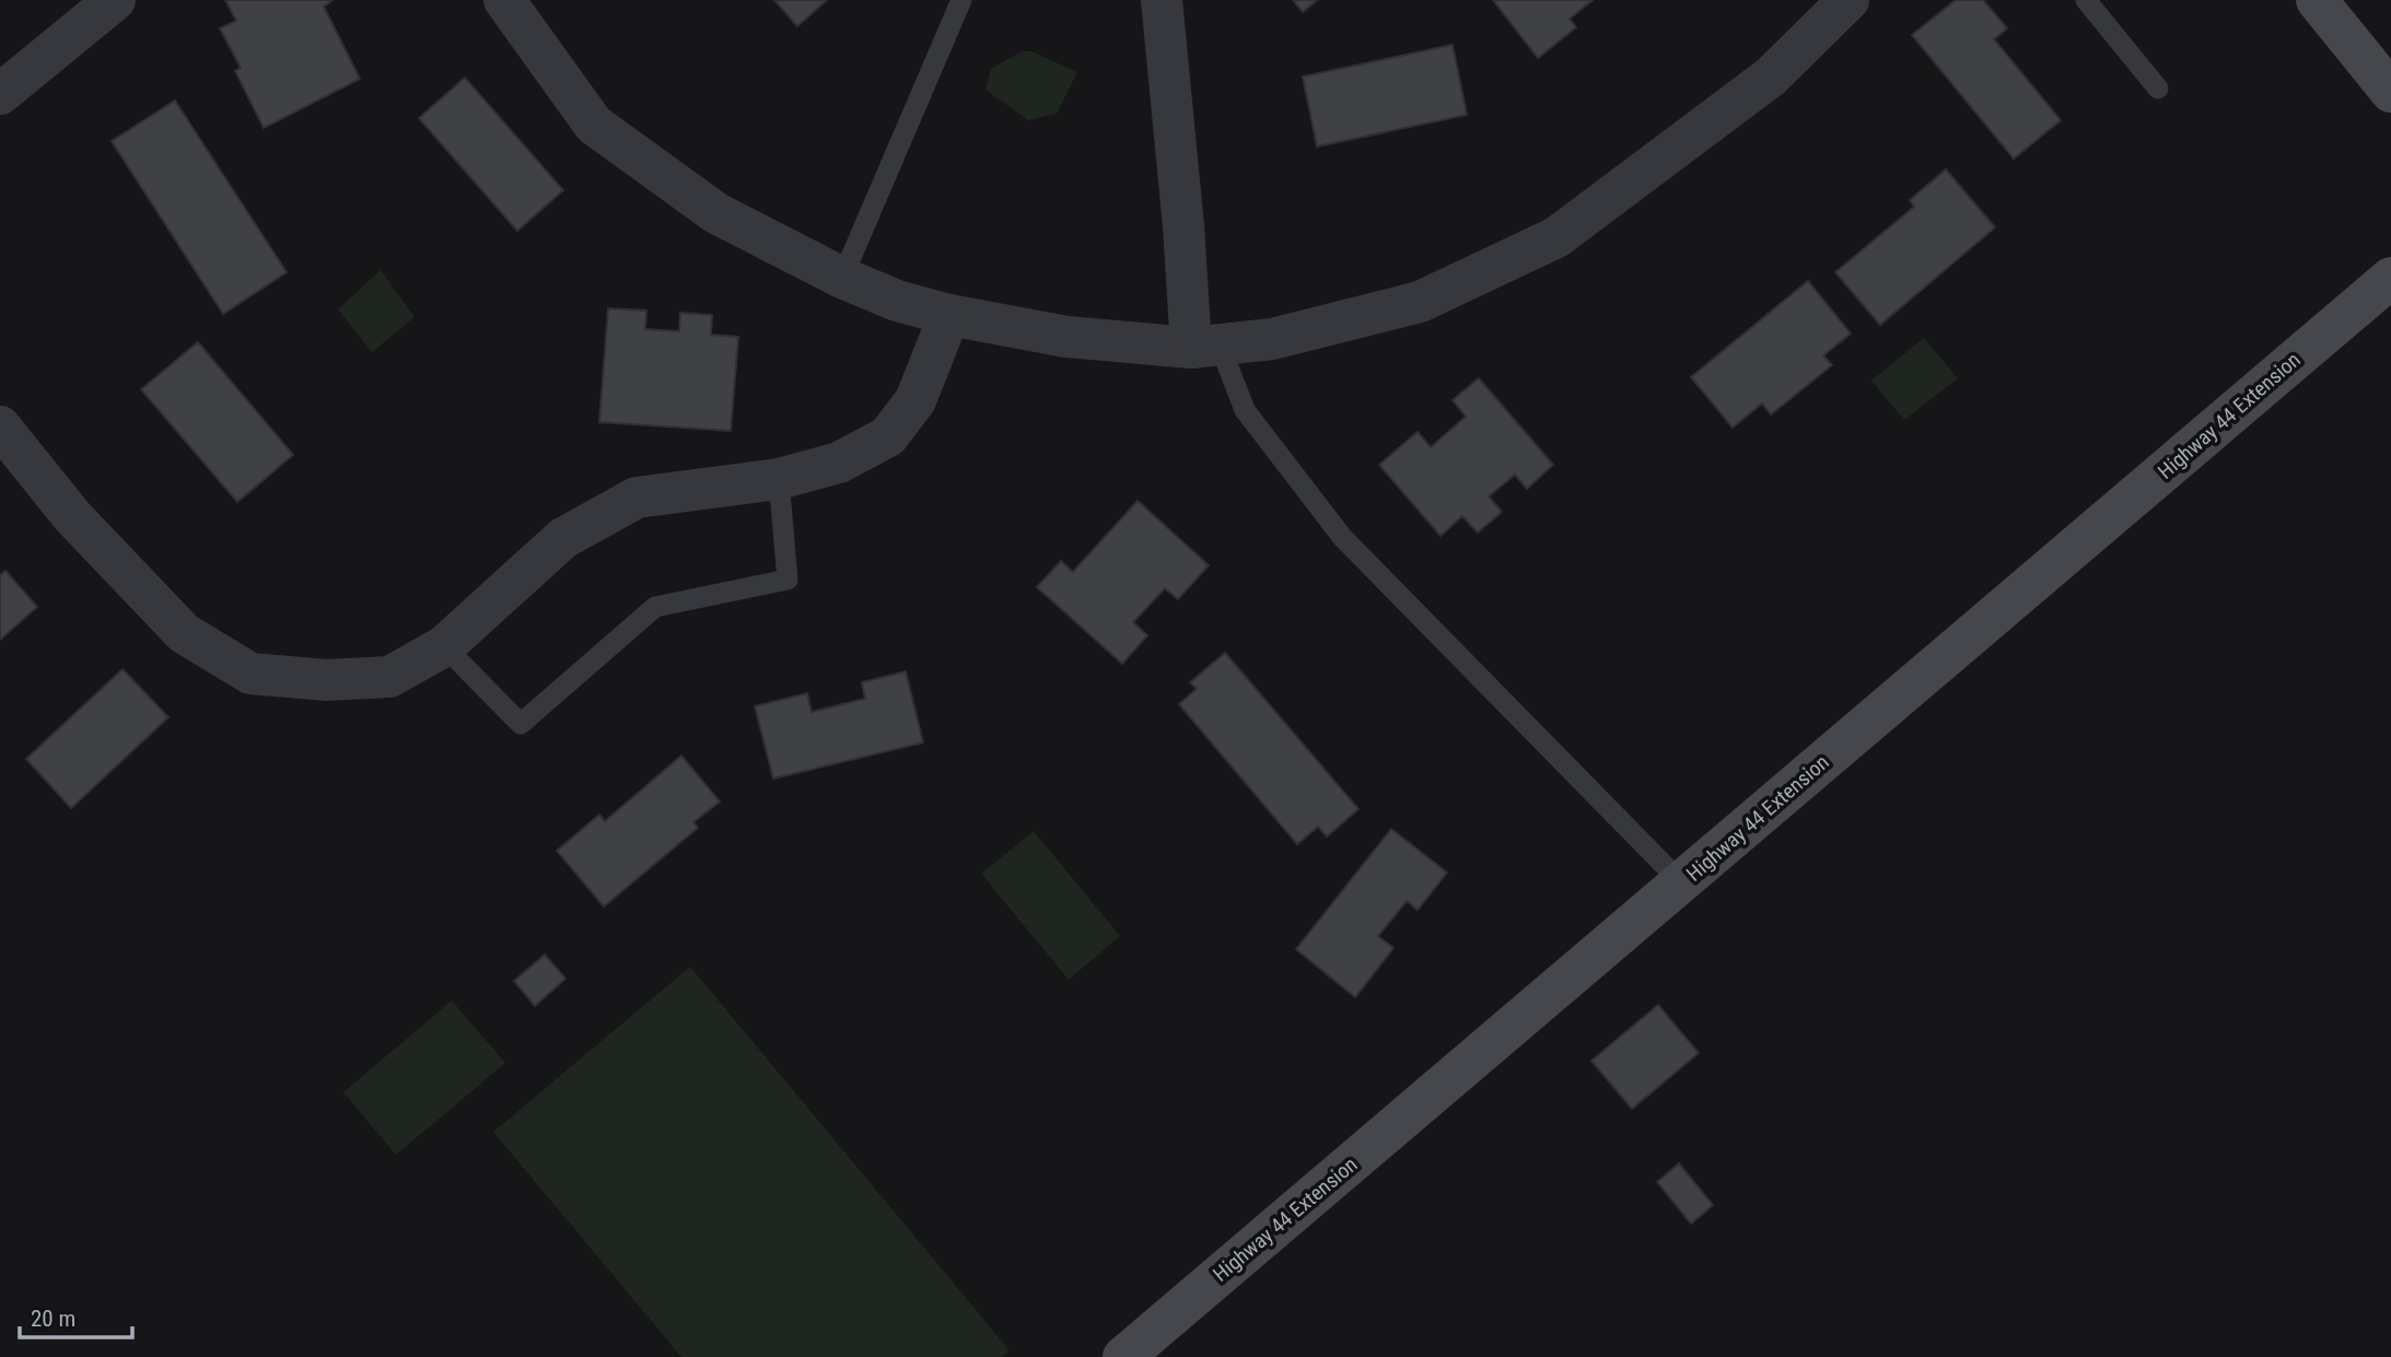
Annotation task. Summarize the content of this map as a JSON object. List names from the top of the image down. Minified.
{"streets":{"main road":["Highway 44 Extension"]},"scale_bar":"20 m"}
